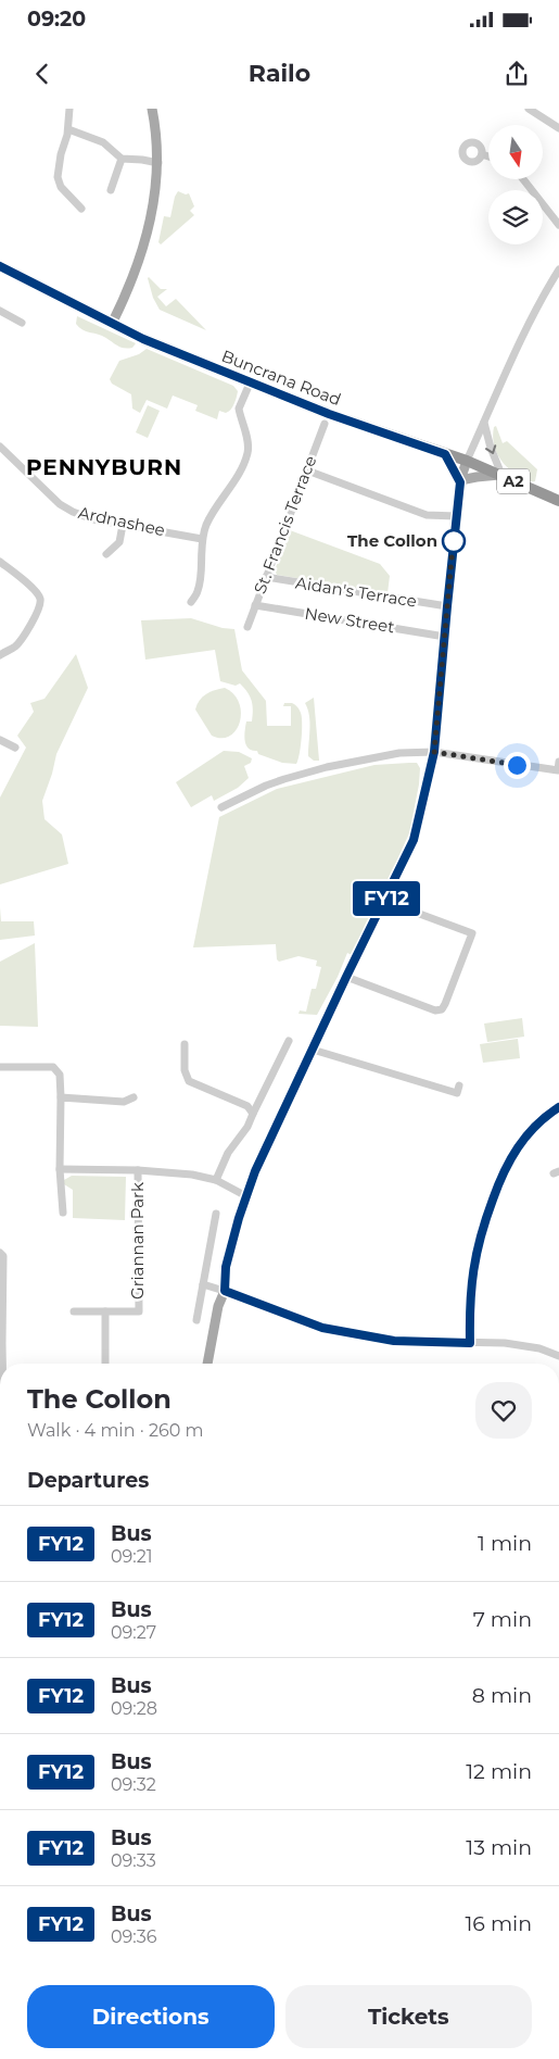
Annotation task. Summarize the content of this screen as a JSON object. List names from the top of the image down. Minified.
{"streets":{"highway":["Buncrana Road","A2"],"street":["Ardnashee","St. Francis Terrace","Aidan's Terrace","New Street","Griannan Park"]},"crossings":[["St. Francis Terrace","Aidan's Terrace"],["St. Francis Terrace","New Street"]],"districts":["PENNYBURN"],"places":["The Collon"],"lines":["bus line FY12"],"north":"bottom","page":{"status":"09:20","header":"Railo","on_map":"FY12","heading":[["The Collon","Walk · 4 min · 260 m"],"Departures"],"list":[{"mark":"FY12","name":"Bus","note":"09:21","value":"1 min"},{"mark":"FY12","name":"Bus","note":"09:27","value":"7 min"},{"mark":"FY12","name":"Bus","note":"09:28","value":"8 min"},{"mark":"FY12","name":"Bus","note":"09:32","value":"12 min"},{"mark":"FY12","name":"Bus","note":"09:33","value":"13 min"},{"mark":"FY12","name":"Bus","note":"09:36","value":"16 min"}],"buttons":["Directions","Tickets"]}}
